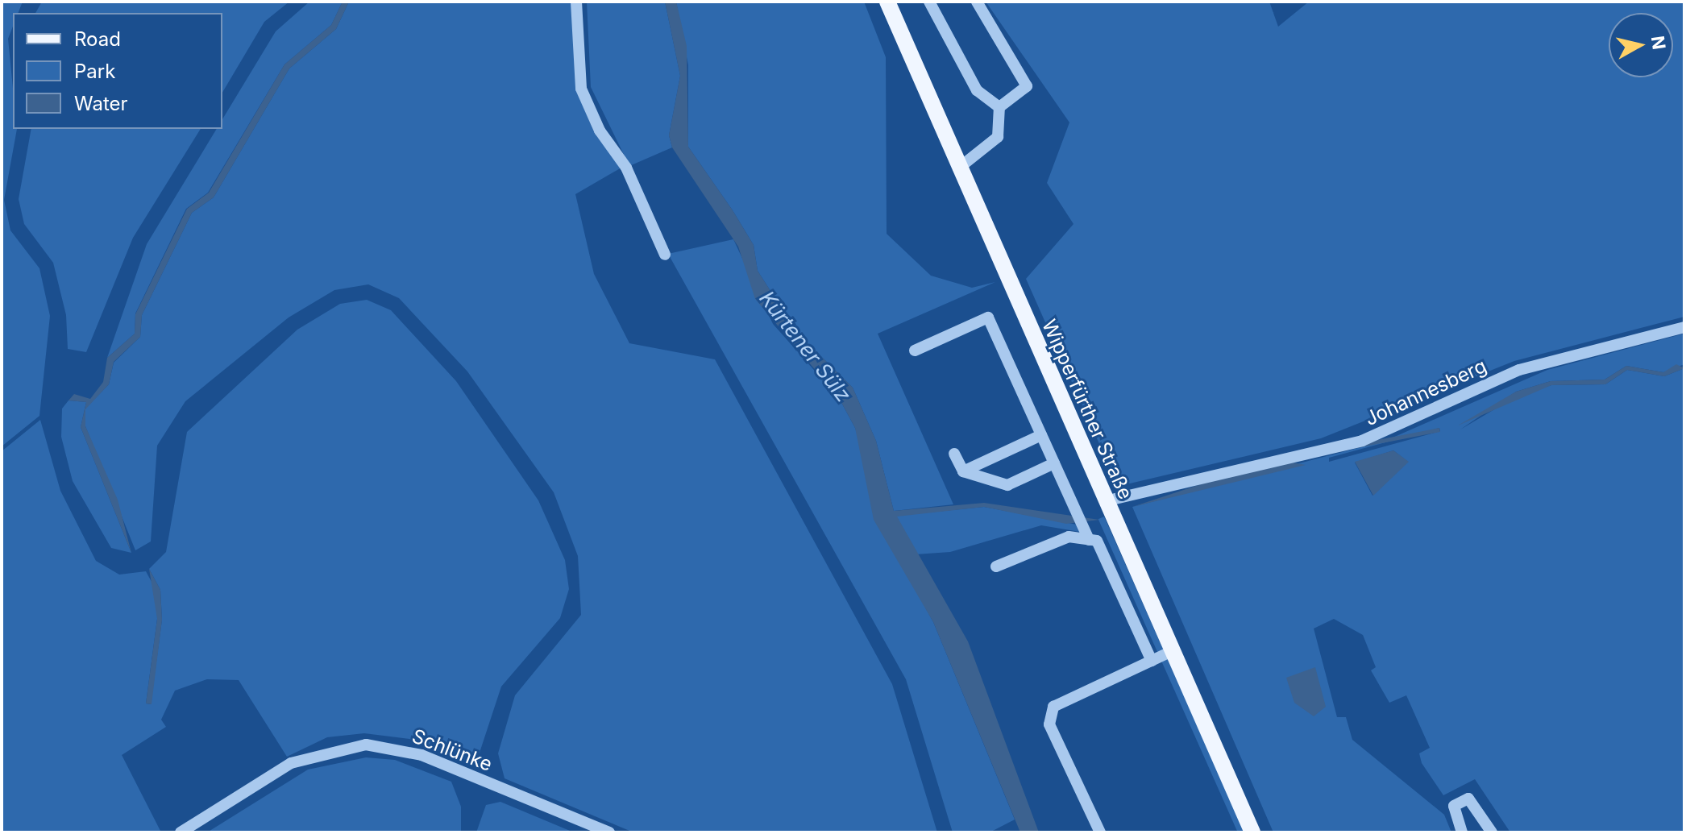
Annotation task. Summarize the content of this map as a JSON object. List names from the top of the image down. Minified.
{"streets":{"main road":["Wipperfürther Straße"],"street":["Johannesberg","Schlünke"]},"crossings":[["Johannesberg","Wipperfürther Straße"]],"water":["Kürtener Sülz"],"legend":["Road","Park","Water"],"north":"right"}
